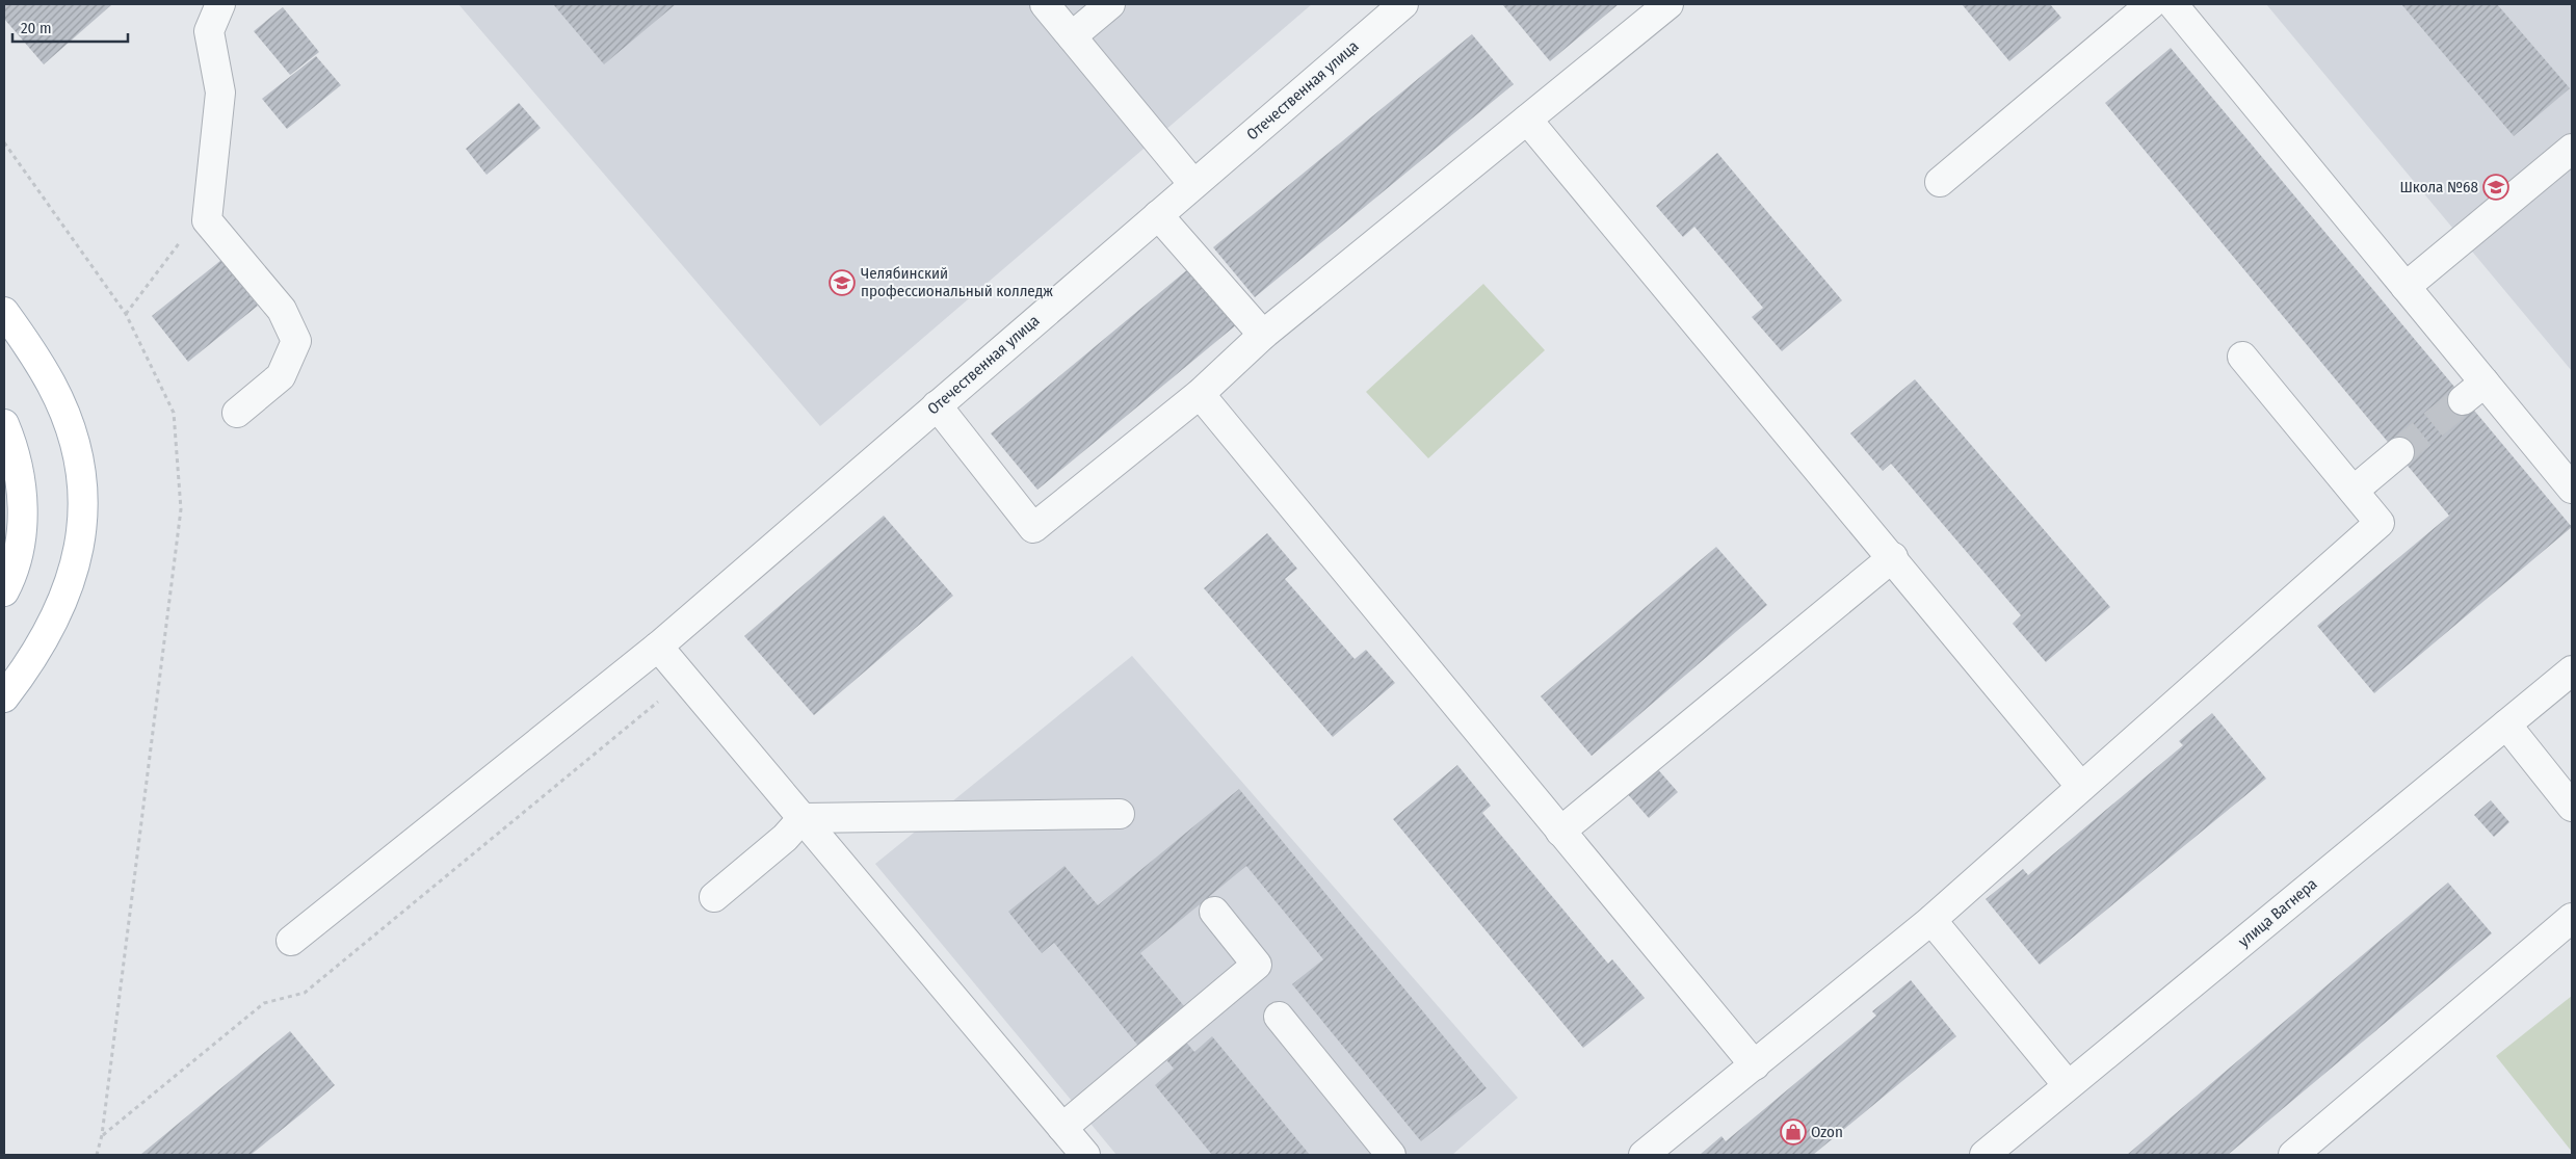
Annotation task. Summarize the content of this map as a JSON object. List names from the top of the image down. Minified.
{"streets":{"street":["Отечественная улица","улица Вагнера"]},"places":{"school or university":["Школа №68","Челябинский профессиональный колледж"],"shop":["Ozon"]},"scale_bar":"20 m"}
